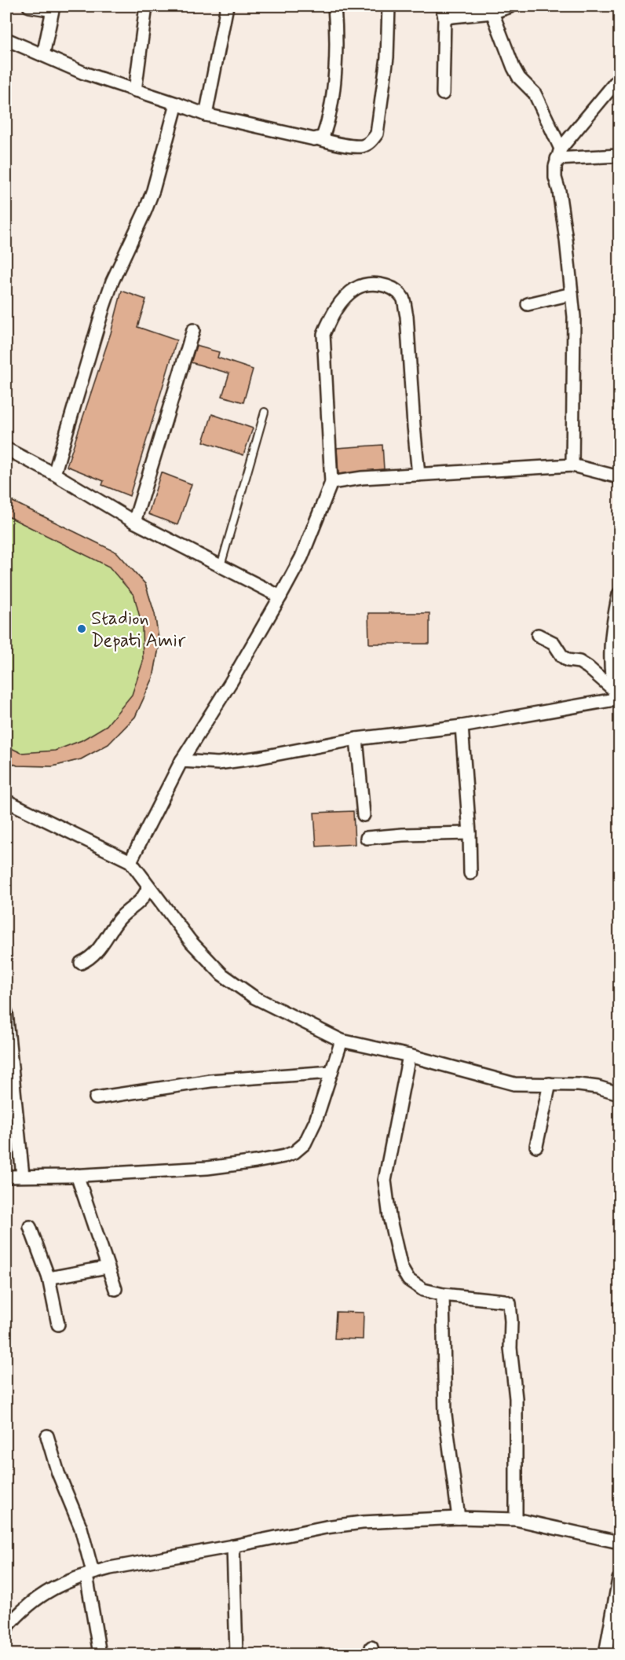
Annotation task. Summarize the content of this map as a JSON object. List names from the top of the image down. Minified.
{"places":["Stadion Depati Amir"]}
